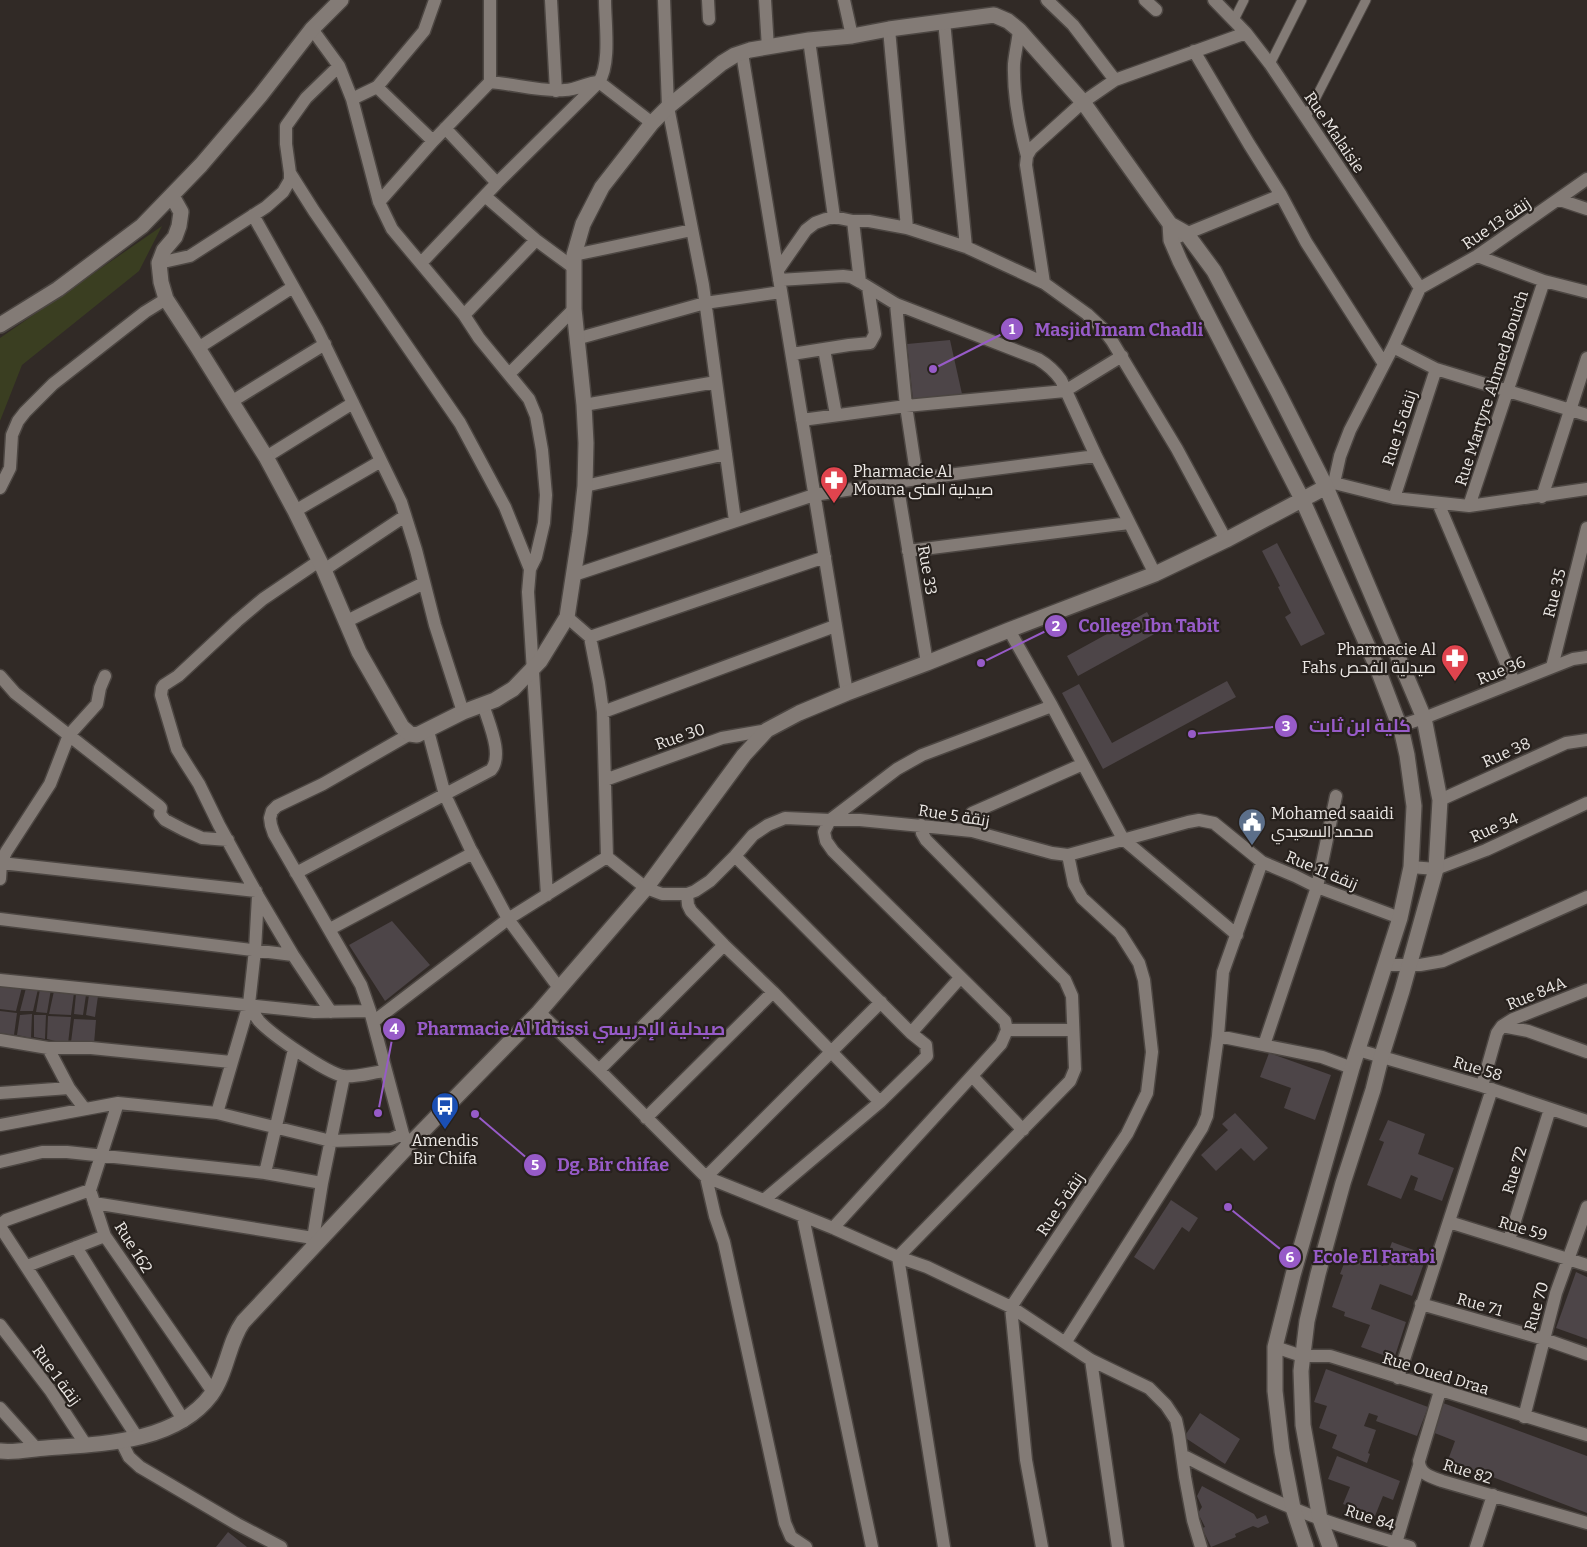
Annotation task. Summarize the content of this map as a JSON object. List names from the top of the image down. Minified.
{"streets":{"street":["Rue Malaisie","Rue 13 زنقة","Rue Martyre Ahmed Bouich","Rue 15 زنقة","Rue 33","Rue 35","Rue 36","Rue 30","Rue 38","Rue 5 زنقة","Rue 34","Rue 11 زنقة","Rue 84A","Rue 58","Rue 72","Rue 59","Rue 162","Rue 71","Rue 70","Rue Oued Draa","Rue 1 زنقة","Rue 82","Rue 84"]},"crossings":[["Rue Malaisie","Rue 13 زنقة"],["Rue 35","Rue 36"],["Rue 5 زنقة","Rue 11 زنقة"],["Rue 58","Rue 72"],["Rue 72","Rue 59"],["Rue 59","Rue 70"],["Rue 71","Rue 70"],["Rue 70","Rue Oued Draa"],["Rue Oued Draa","Rue 82"]],"places":{"other":["Masjid Imam Chadli","College Ibn Tabit","كلية ابن ثابت","Pharmacie Al Idrissi صيدلية الإدريسي","Dg. Bir chifae","Ecole El Farabi"],"pharmacy":["Pharmacie Al Mouna صيدلية المنى","Pharmacie Al Fahs صيدلية الفحص"],"public building":["Mohamed saaidi محمد السعيدي"],"bus stop":["Amendis Bir Chifa"]}}
